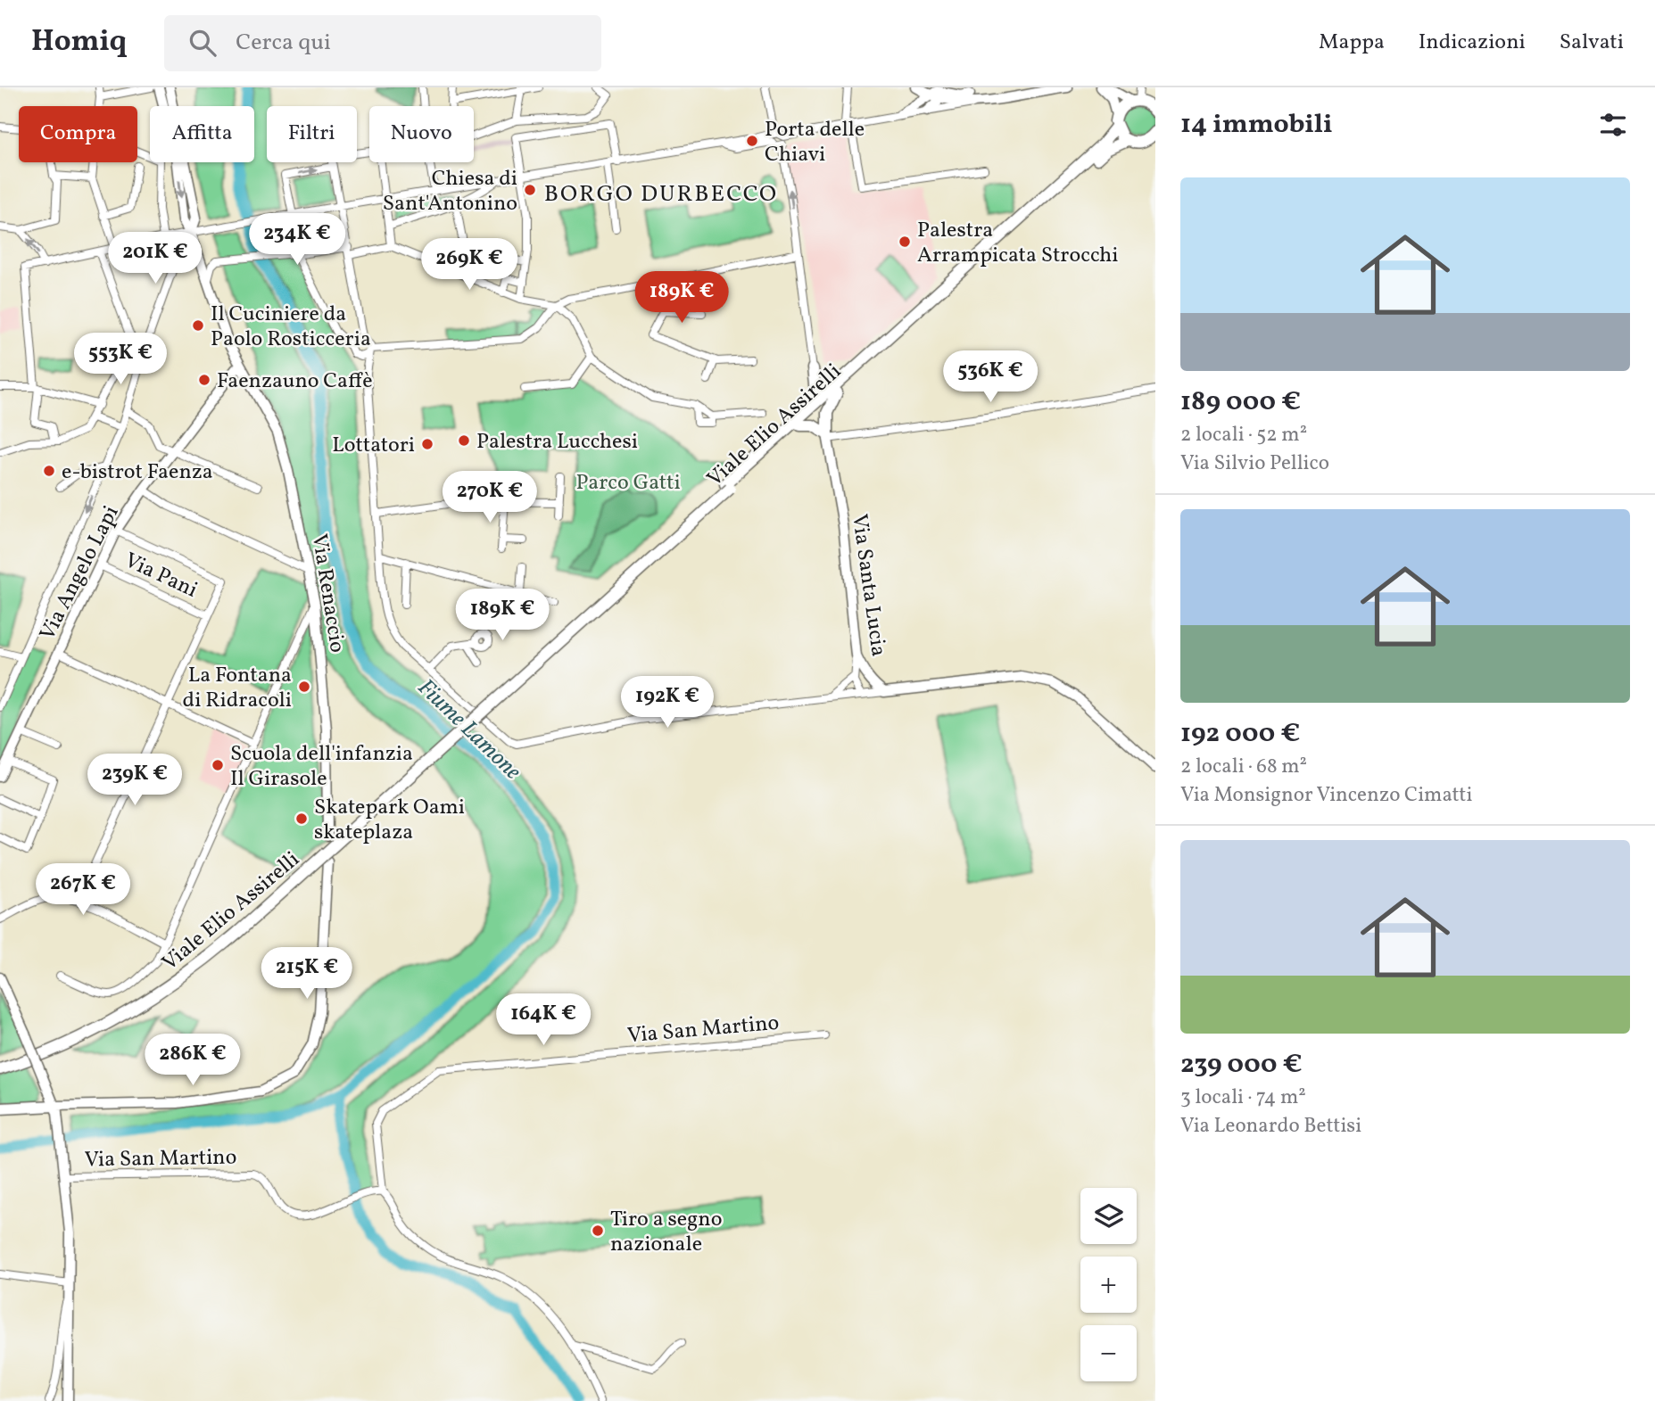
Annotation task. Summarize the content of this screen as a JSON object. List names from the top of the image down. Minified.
{"streets":{"main road":["Viale Elio Assirelli"],"street":["Via Angelo Lapi","Via Pani","Via Santa Lucia","Via Renaccio","Via San Martino"]},"crossings":[["Via Angelo Lapi","Via Pani"],["Via Angelo Lapi","Via Renaccio"]],"districts":["BORGO DURBECCO"],"water":["Fiume Lamone"],"parks":["Parco Gatti"],"places":["Porta delle Chiavi","Chiesa di Sant'Antonino","Palestra Arrampicata Strocchi","Il Cuciniere da Paolo Rosticceria","Faenzauno Caffè","Palestra Lucchesi","Lottatori","e-bistrot Faenza","La Fontana di Ridracoli","Scuola dell'infanzia Il Girasole","Skatepark Oami skateplaza","Tiro a segno nazionale"],"page":{"header":"Homiq","search":"Cerca qui","nav":["Mappa","Indicazioni","Salvati"],"heading":"14 immobili","chip":["Compra","Affitta","Filtri","Nuovo"],"list":[{"name":"189 000 €","note":"2 locali · 52 m² · Via Silvio Pellico"},{"name":"192 000 €","note":"2 locali · 68 m² · Via Monsignor Vincenzo Cimatti"},{"name":"239 000 €","note":"3 locali · 74 m² · Via Leonardo Bettisi"}],"price":["234K €","201K €","269K €","189K €","553K €","536K €","270K €","189K €","192K €","239K €","267K €","215K €","164K €","286K €"],"map_buttons":["+","−"]}}
